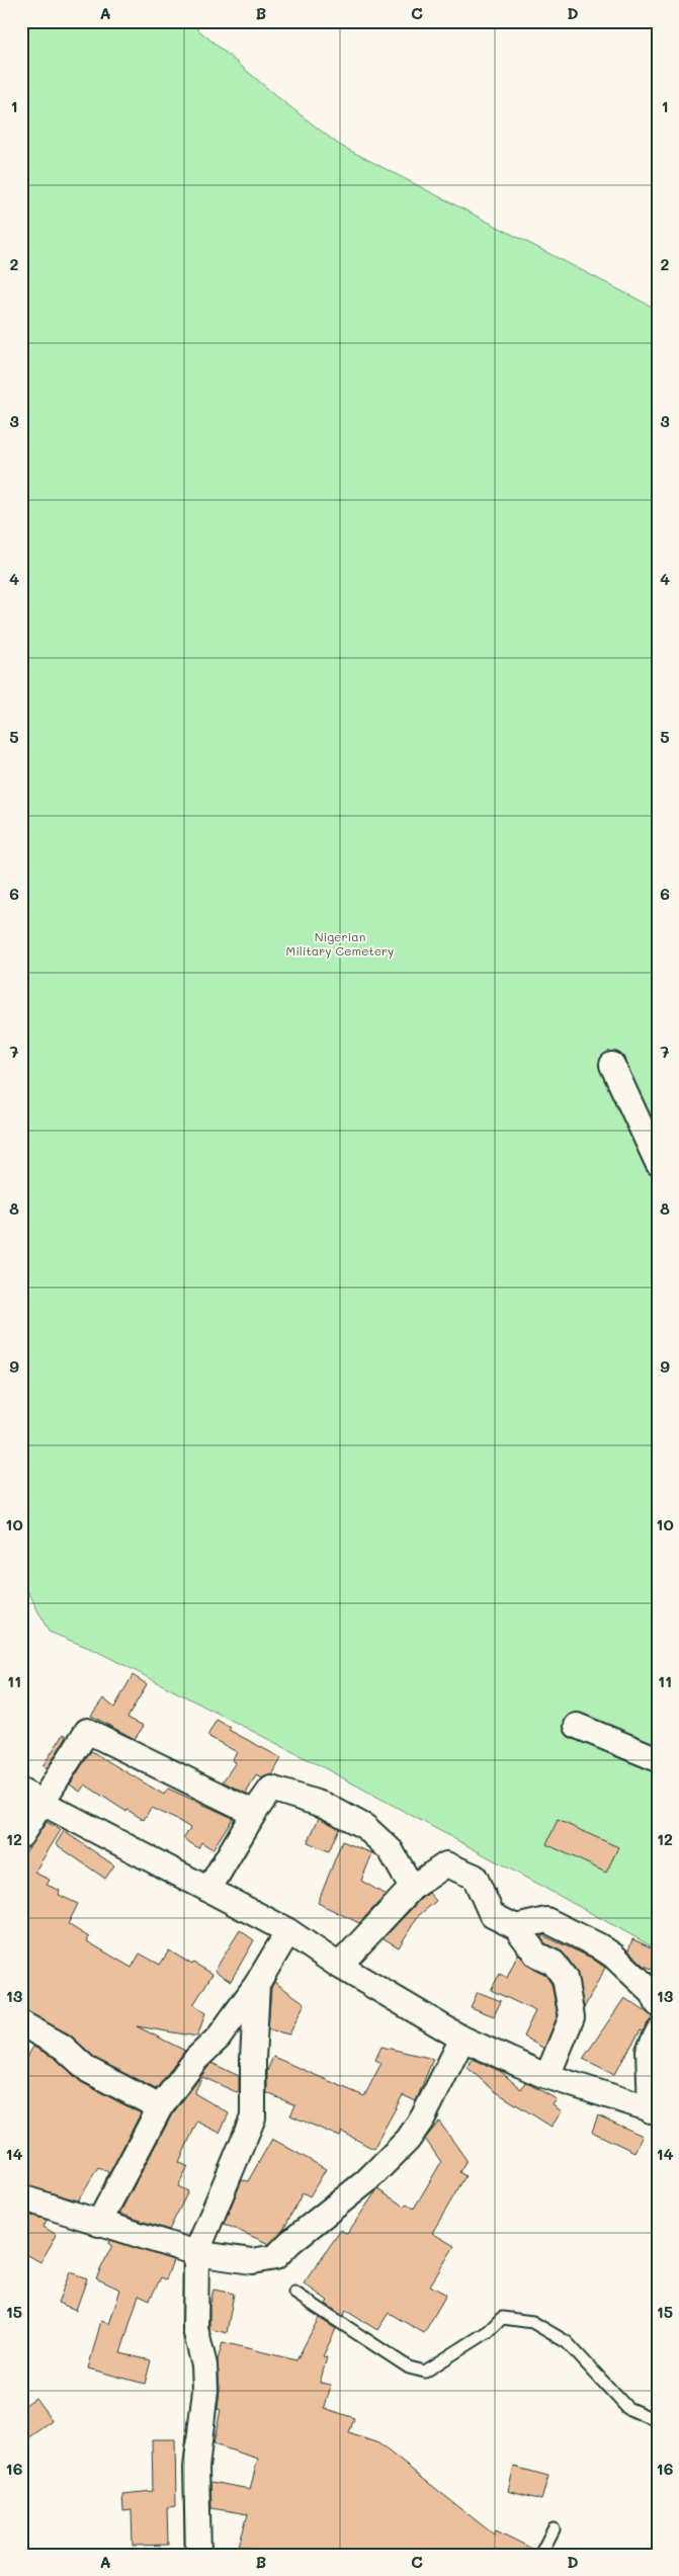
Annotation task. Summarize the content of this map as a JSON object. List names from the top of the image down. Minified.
{"parks":["Nigerian Military Cemetery"],"grid":{"columns":["A","B","C","D"],"rows":["1","2","3","4","5","6","7","8","9","10","11","12","13","14","15","16"]}}
